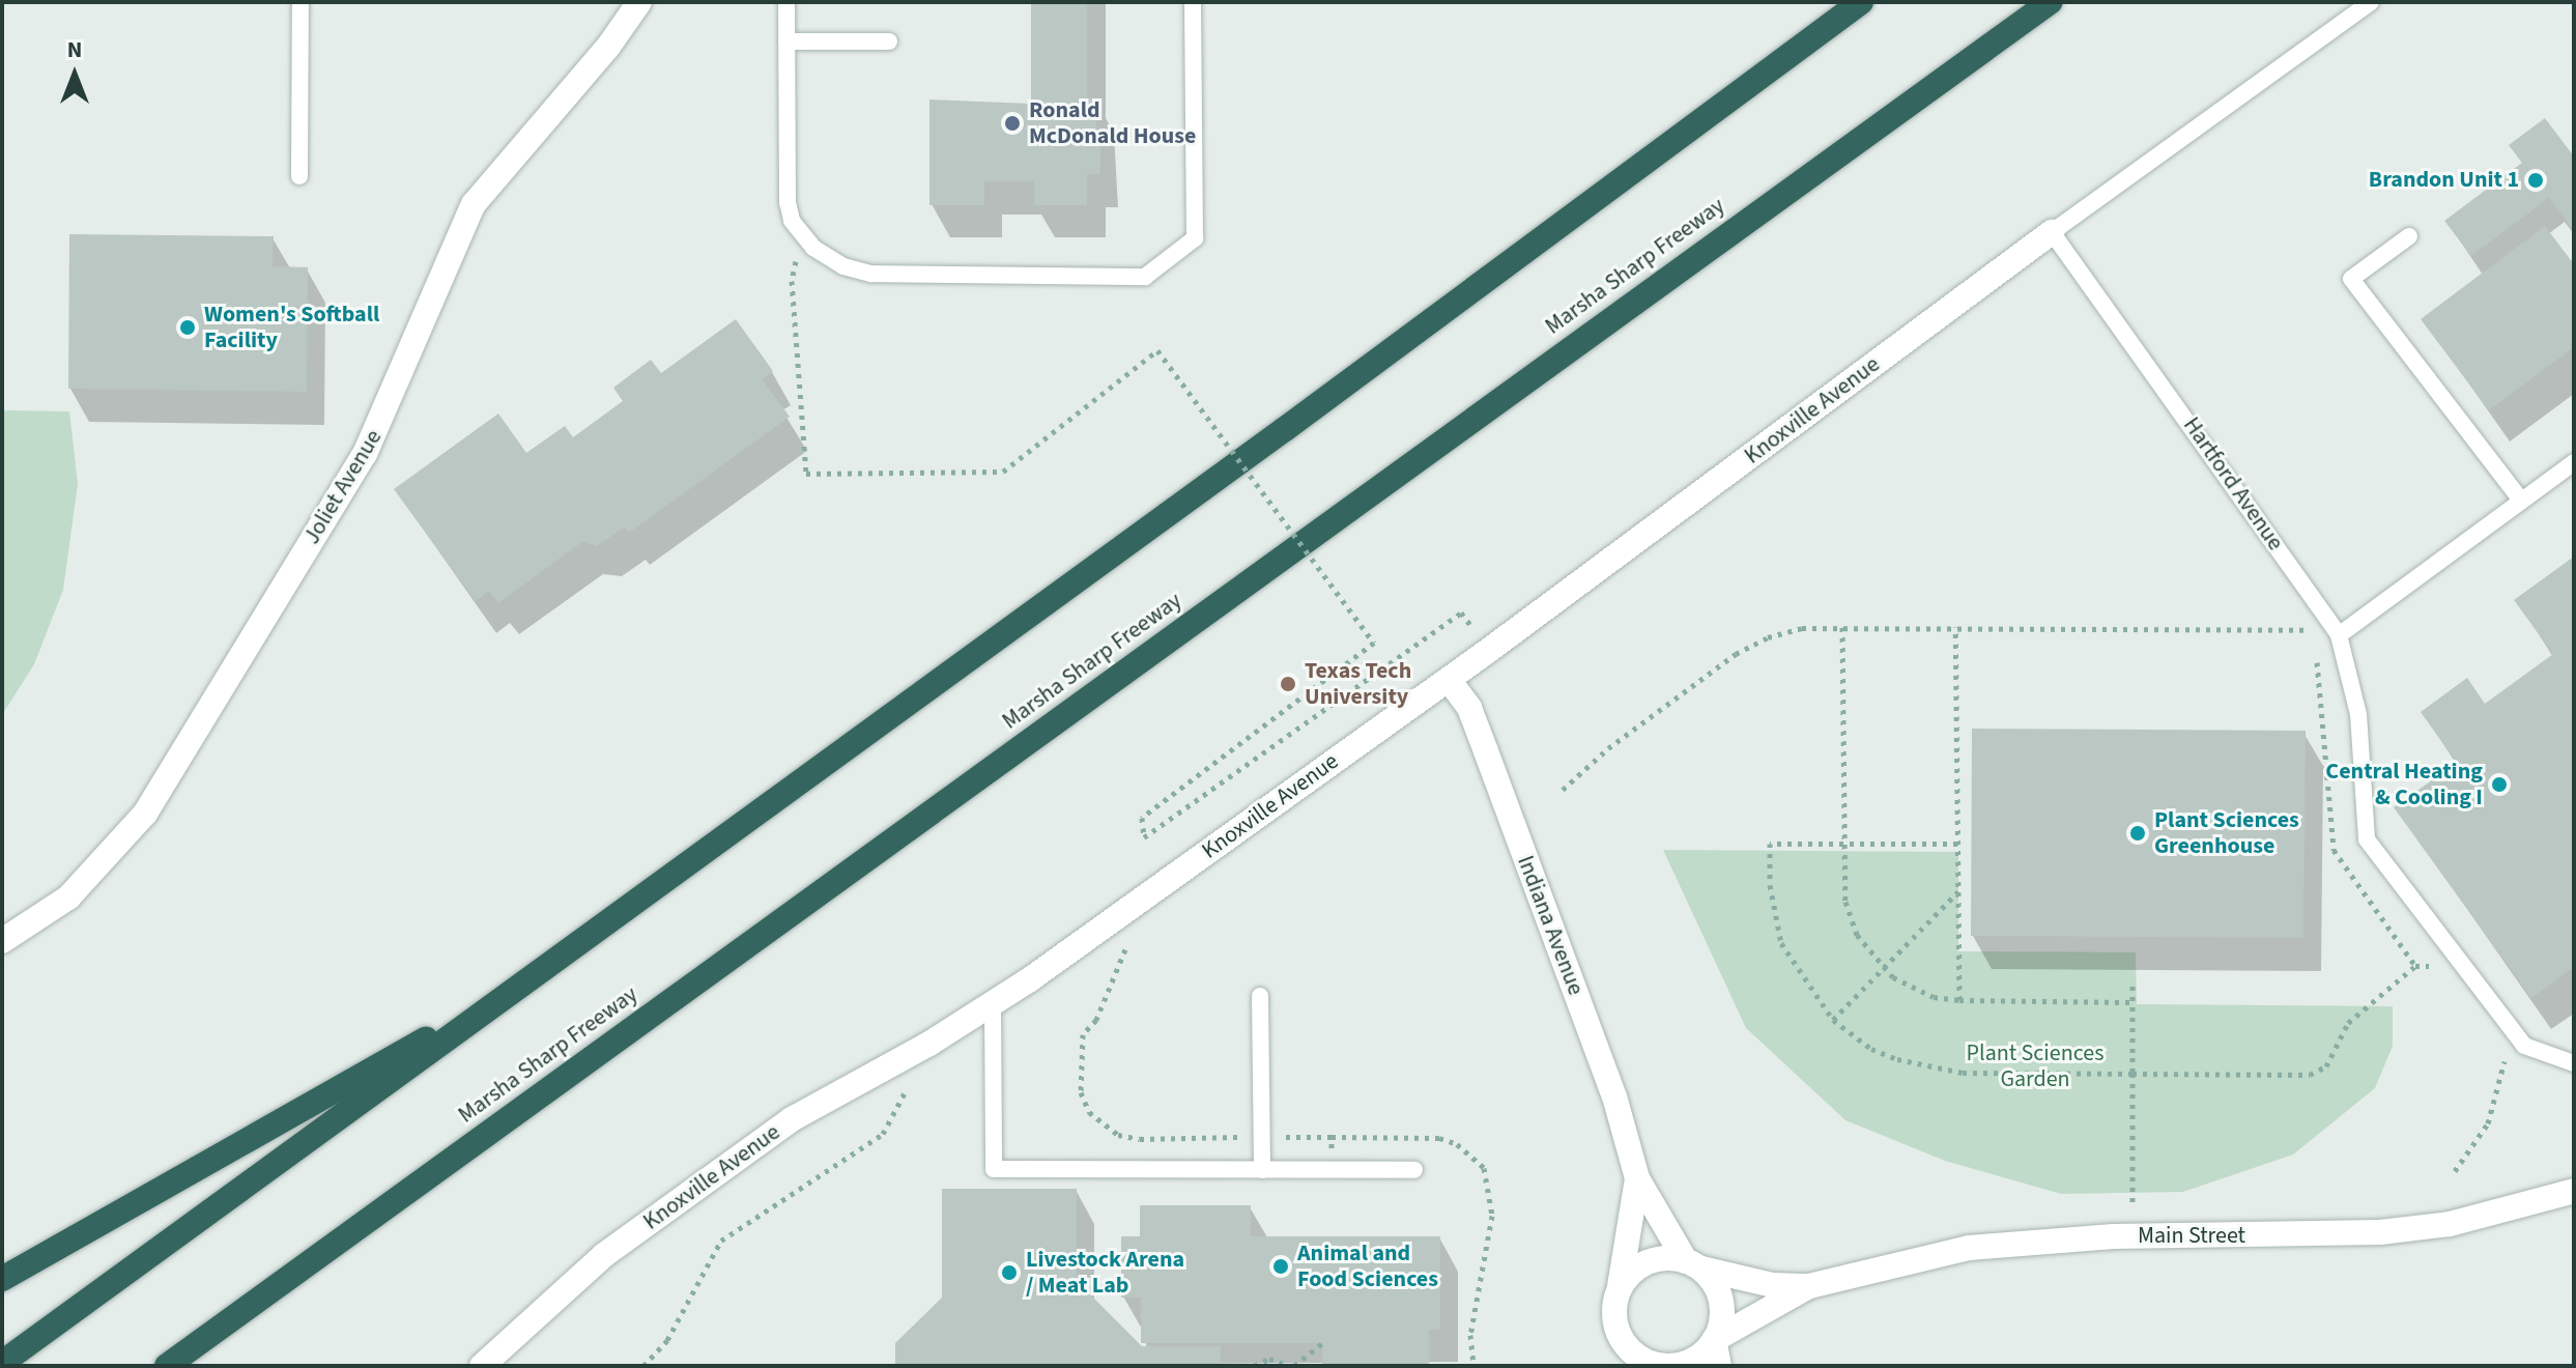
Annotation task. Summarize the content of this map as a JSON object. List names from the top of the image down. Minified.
{"streets":{"highway":["Marsha Sharp Freeway"],"street":["Knoxville Avenue","Joliet Avenue","Indiana Avenue","Main Street"],"lane":["Hartford Avenue"]},"crossings":[["Knoxville Avenue","Hartford Avenue"],["Knoxville Avenue","Indiana Avenue"],["Indiana Avenue","Main Street"]],"parks":["Plant Sciences Garden"],"places":["Ronald McDonald House","Brandon Unit 1","Women's Softball Facility","Texas Tech University","Central Heating & Cooling I","Plant Sciences Greenhouse","Animal and Food Sciences","Livestock Arena / Meat Lab"],"north":"top"}
